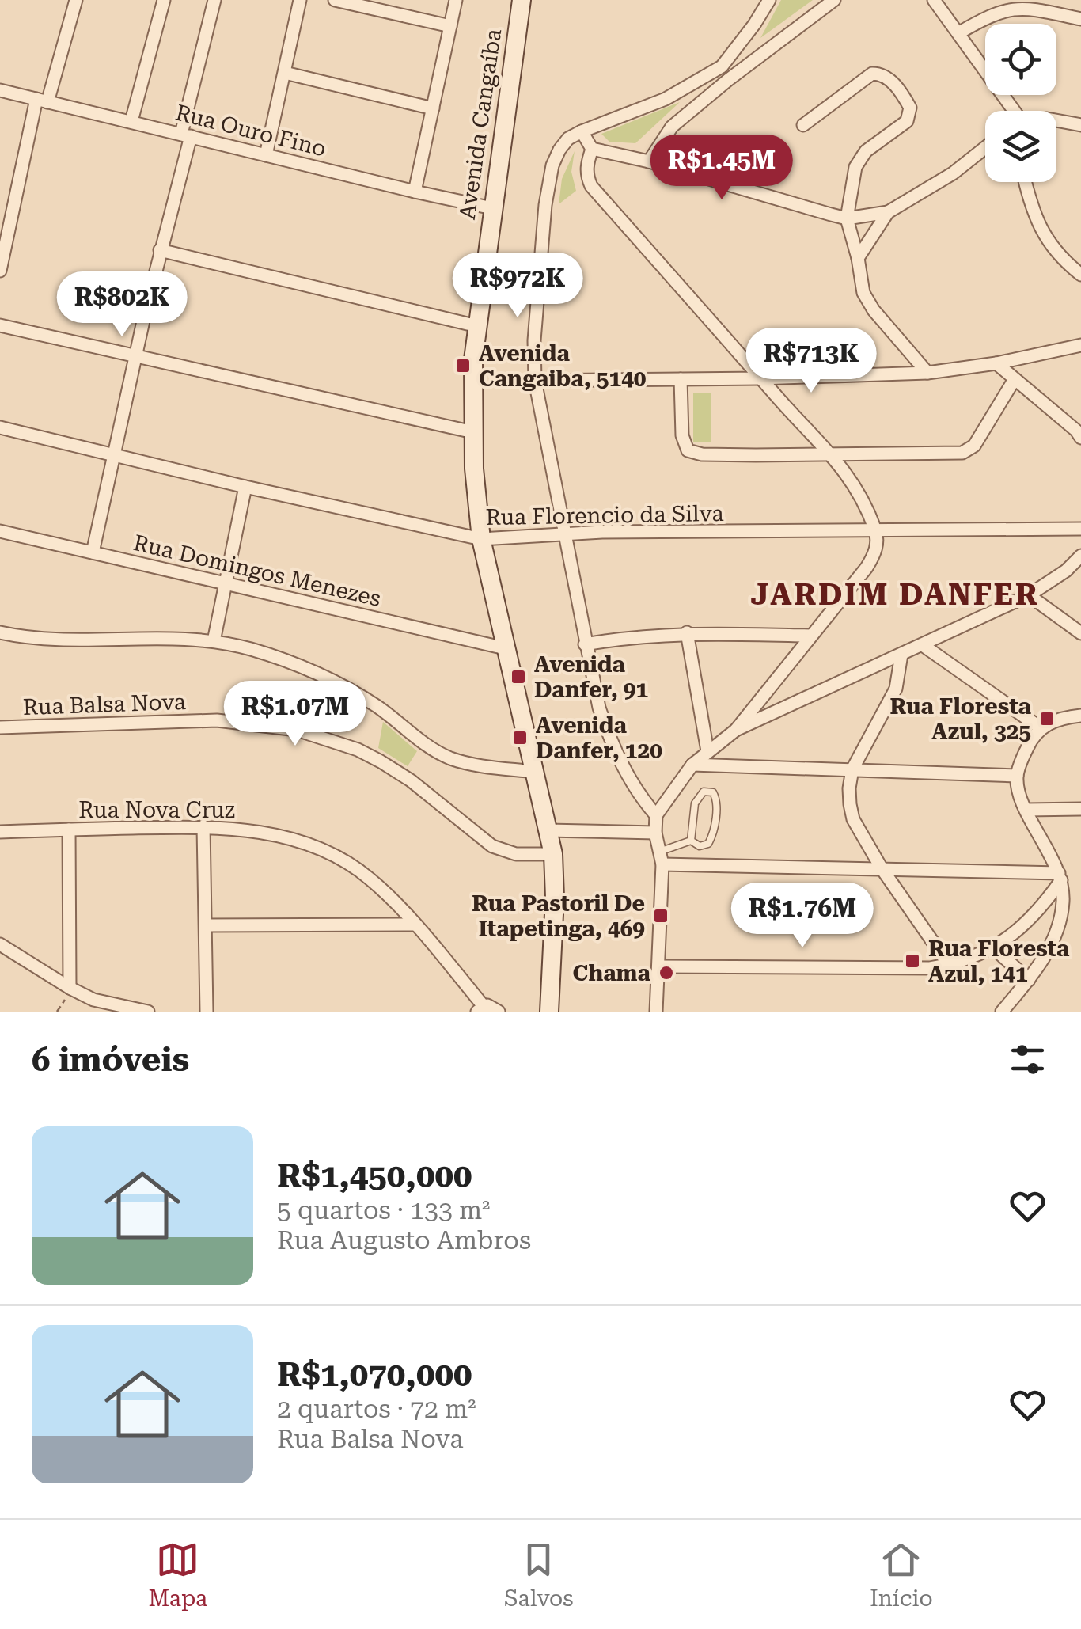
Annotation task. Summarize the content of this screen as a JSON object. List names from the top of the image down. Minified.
{"streets":{"main road":["Avenida Cangaíba"],"street":["Rua Ouro Fino","Rua Florencio da Silva","Rua Domingos Menezes","Rua Balsa Nova","Rua Nova Cruz"]},"crossings":[["Avenida Cangaíba","Rua Ouro Fino"],["Avenida Cangaíba","Rua Florencio da Silva"],["Avenida Cangaíba","Rua Domingos Menezes"],["Avenida Cangaíba","Rua Balsa Nova"]],"districts":["JARDIM DANFER"],"places":{"transit":["Avenida Cangaiba, 5140","Avenida Danfer, 91","Rua Floresta Azul, 325","Avenida Danfer, 120","Rua Pastoril De Itapetinga, 469","Rua Floresta Azul, 141"],"other":["Chama"]},"page":{"price":["R$1.45M","R$972K","R$802K","R$713K","R$1.07M","R$1.76M"],"heading":"6 imóveis","list":[{"name":"R$1,450,000","note":"5 quartos · 133 m² · Rua Augusto Ambros"},{"name":"R$1,070,000","note":"2 quartos · 72 m² · Rua Balsa Nova"}],"tabs":["Mapa","Salvos","Início"]}}
